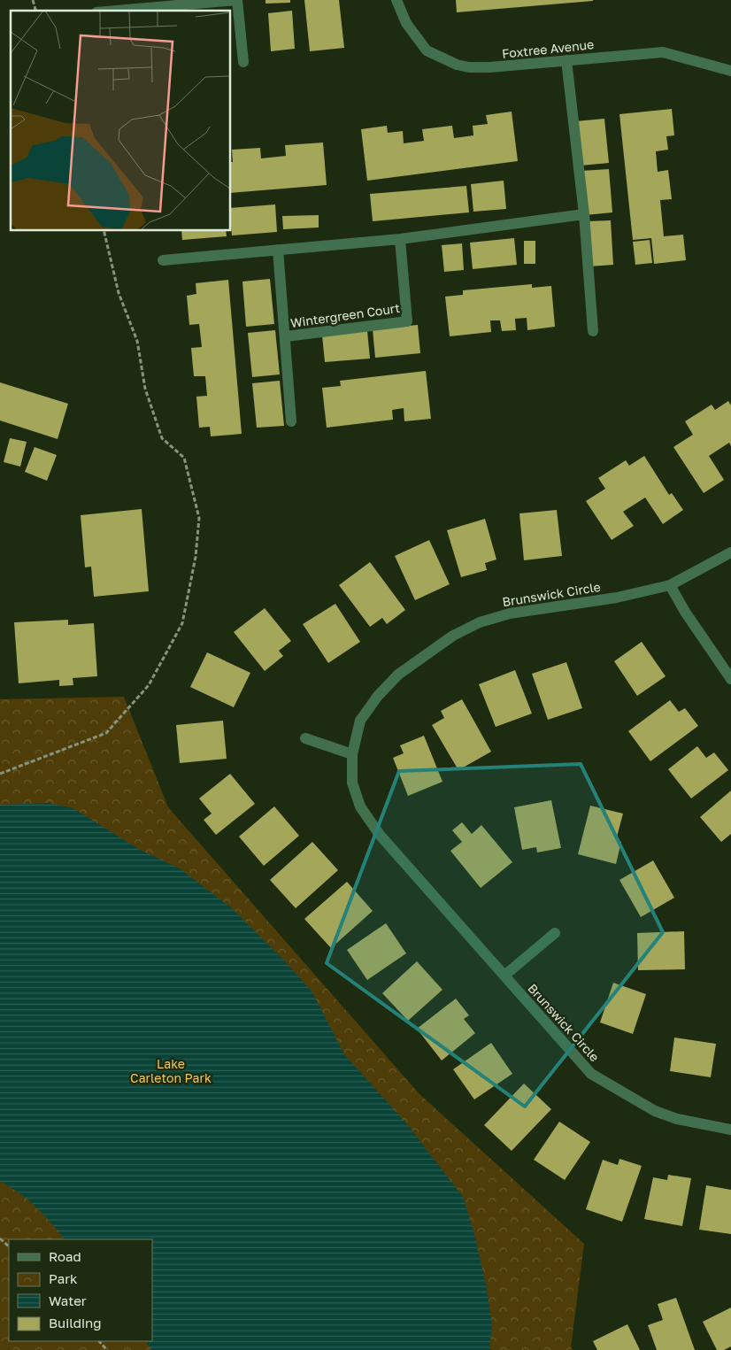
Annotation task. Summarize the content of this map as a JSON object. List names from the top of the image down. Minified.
{"streets":{"street":["Foxtree Avenue","Wintergreen Court","Brunswick Circle"]},"parks":["Lake Carleton Park"],"legend":["Road","Park","Water","Building"]}
